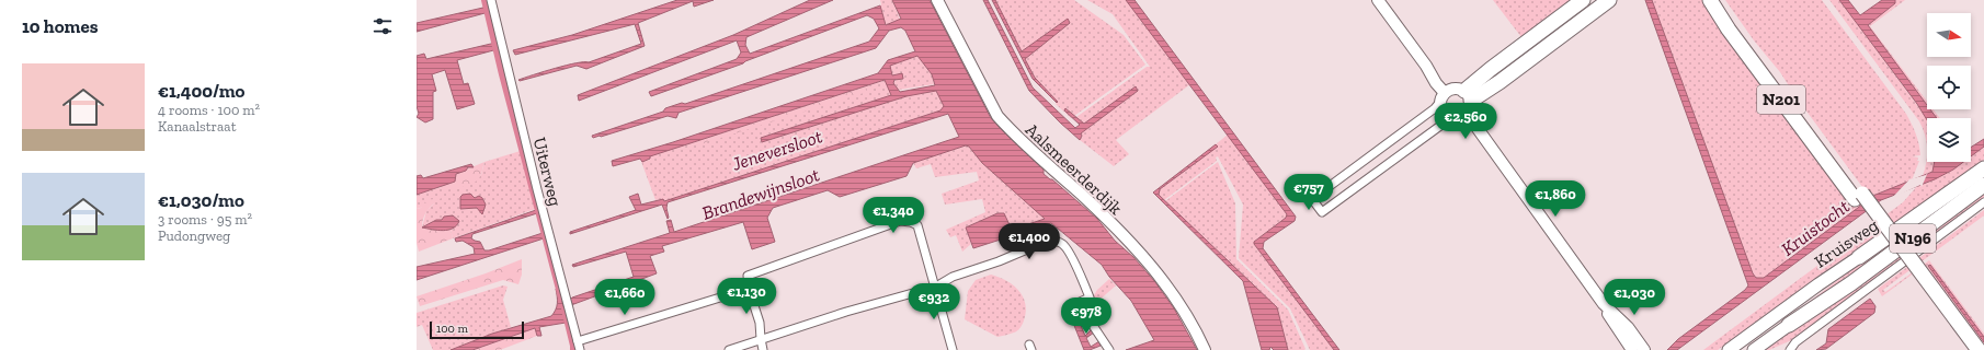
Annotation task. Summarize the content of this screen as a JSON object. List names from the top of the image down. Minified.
{"streets":{"highway":["N201","N196","Kruisweg"],"street":["Aalsmeerderdijk","Uiterweg"]},"water":["Jeneversloot","Brandewijnsloot","Kruistocht"],"scale_bar":"100 m","north":"right","page":{"heading":"10 homes","list":[{"name":"€1,400/mo","note":"4 rooms · 100 m² · Kanaalstraat"},{"name":"€1,030/mo","note":"3 rooms · 95 m² · Pudongweg"}],"price":["€2,560","€757","€1,860","€1,340","€1,400","€1,130","€1,660","€1,030","€932","€978"],"scale":"100 m"}}
